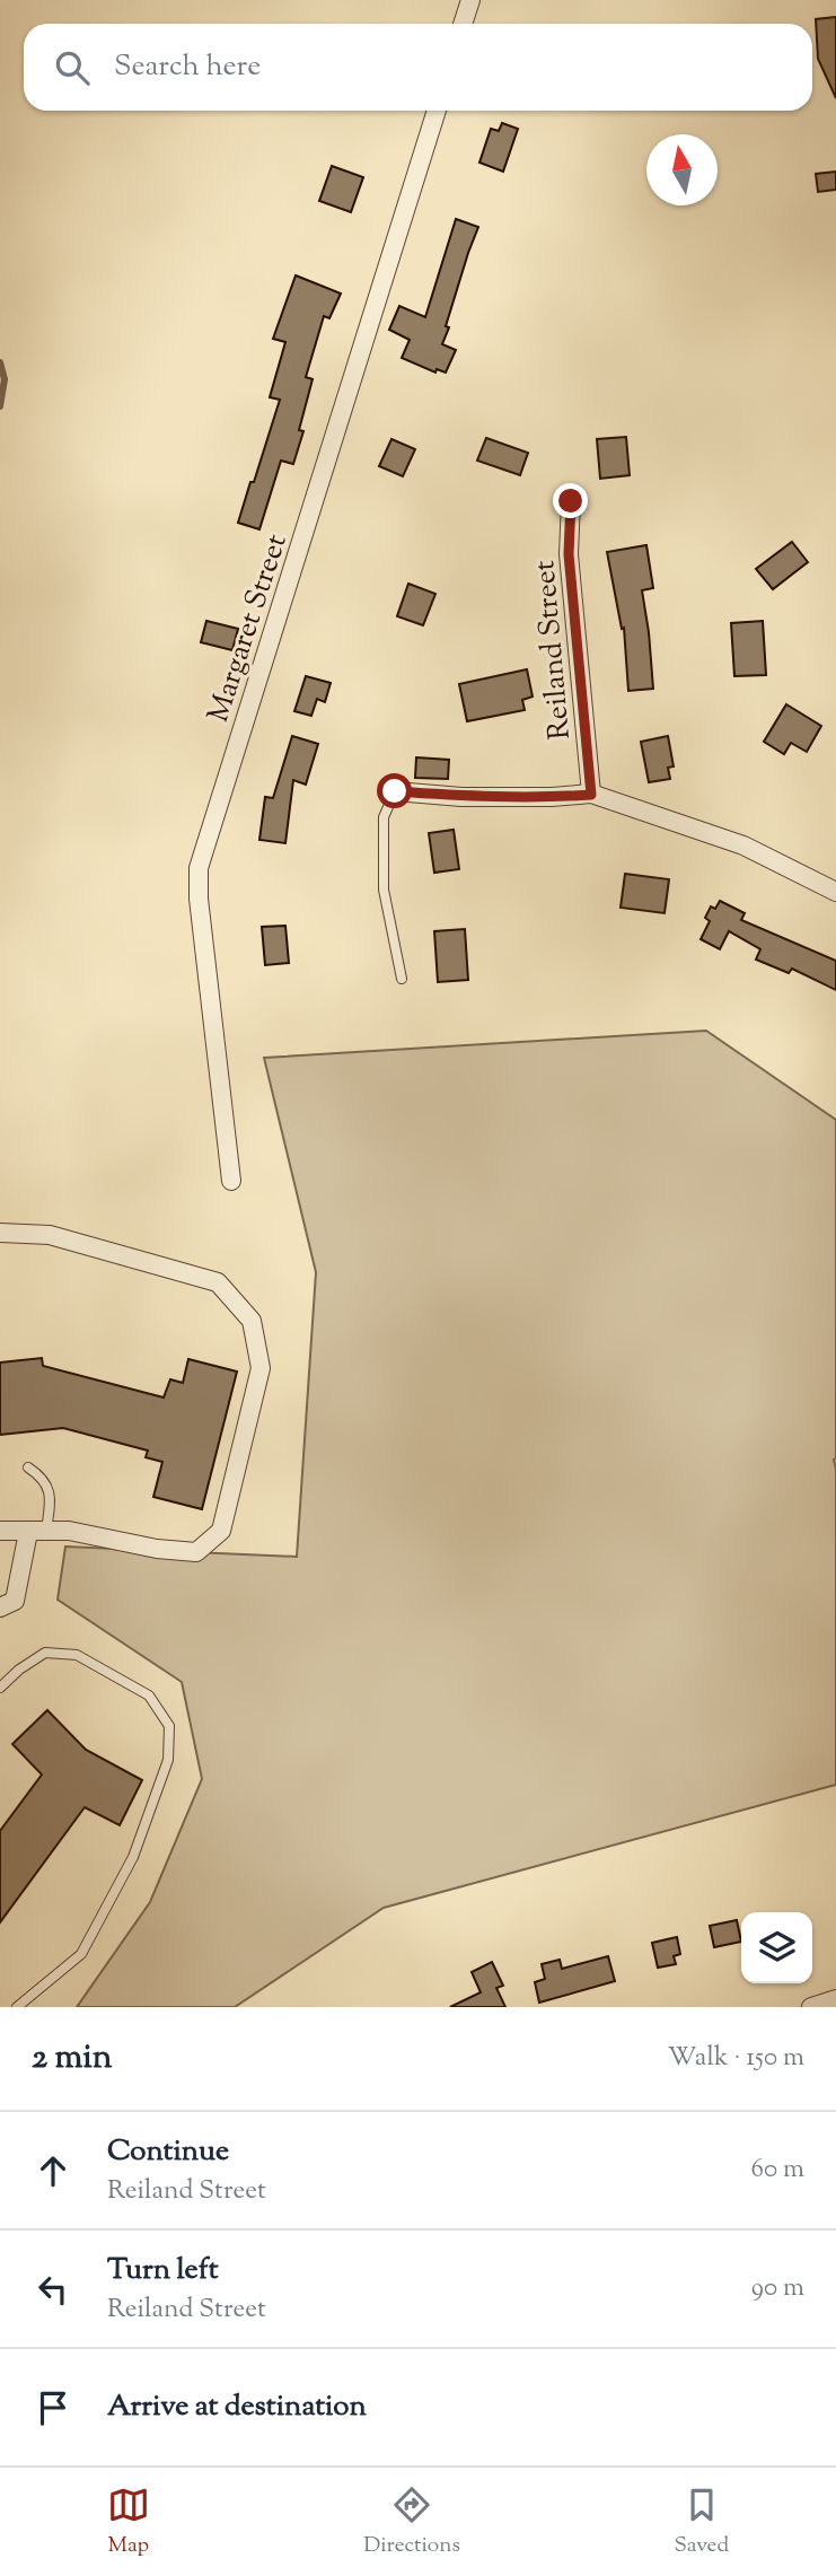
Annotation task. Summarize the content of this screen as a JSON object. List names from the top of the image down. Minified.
{"streets":{"street":["Margaret Street","Reiland Street"]},"north":"top","page":{"search":"Search here","heading":["2 min","Walk · 150 m"],"list":[["Continue","Reiland Street","60 m"],["Turn left","Reiland Street","90 m"],"Arrive at destination"],"nav":["Map","Directions","Saved"]}}
